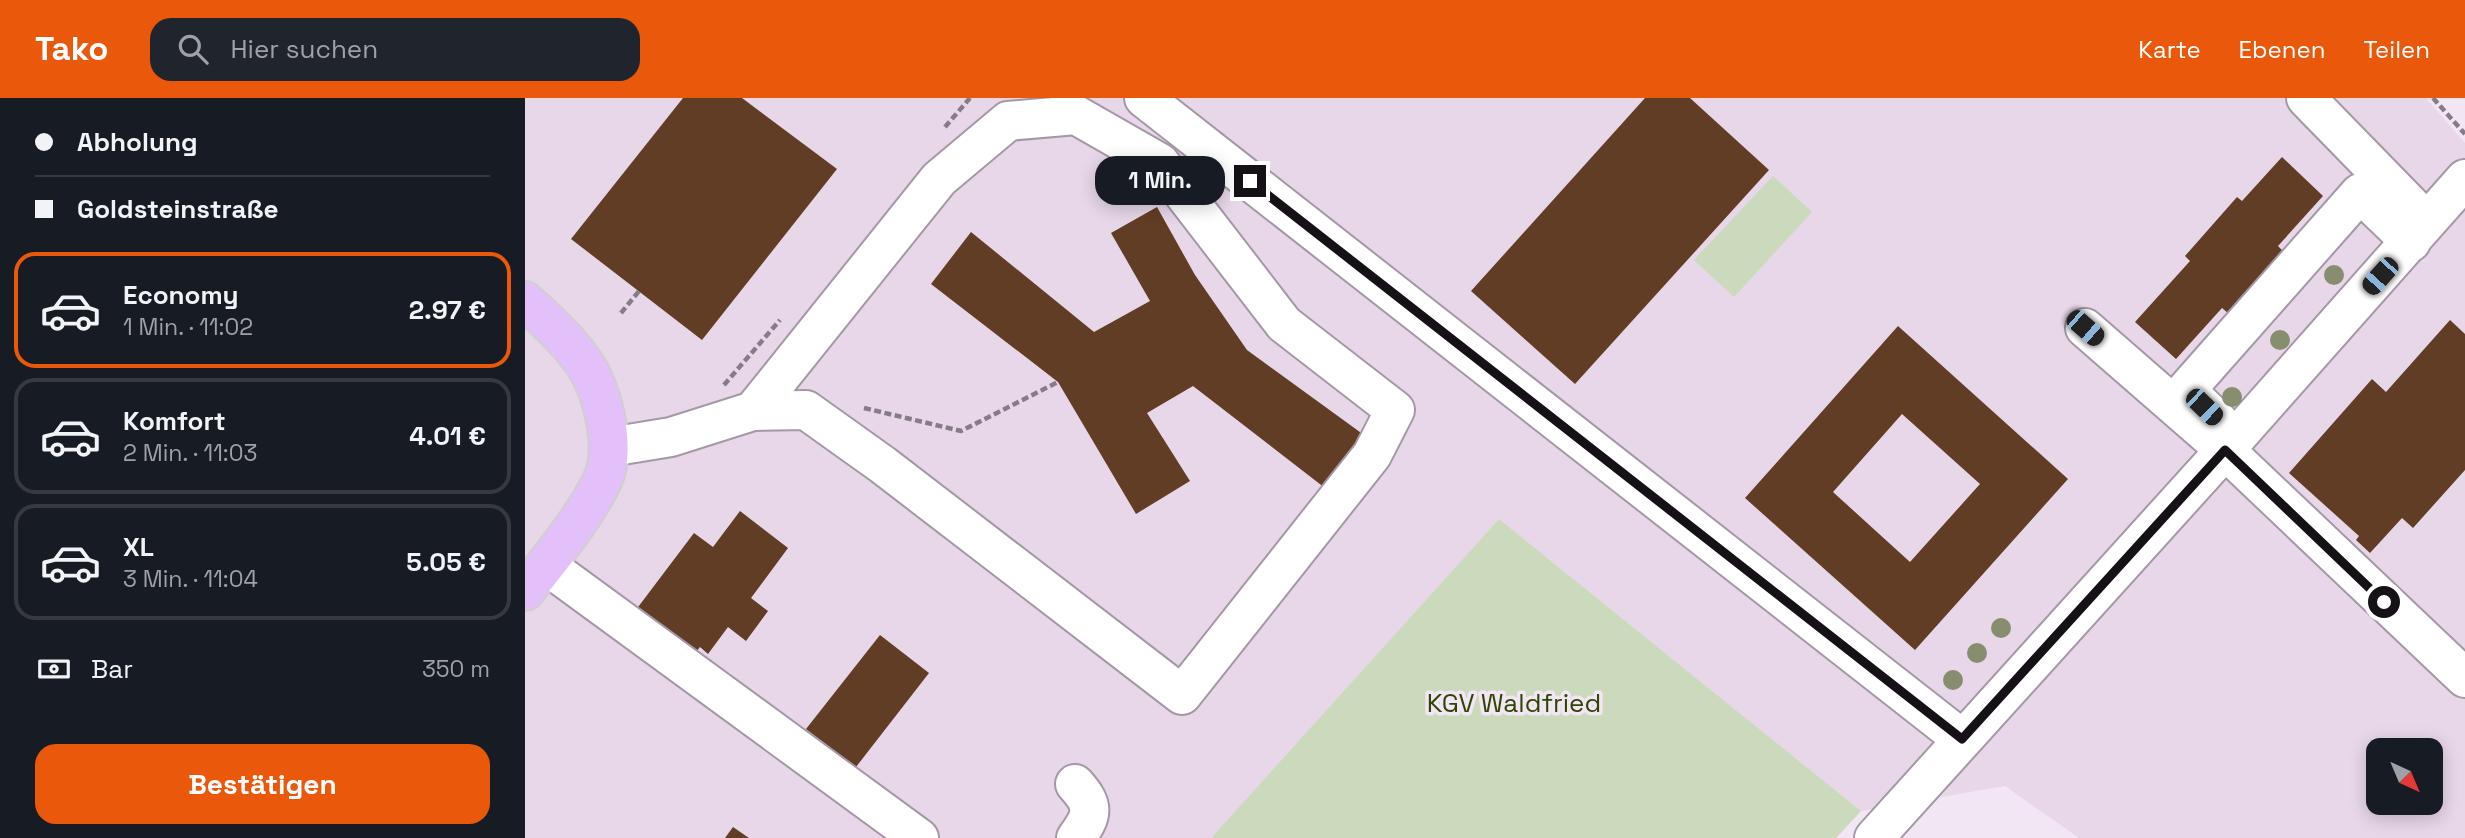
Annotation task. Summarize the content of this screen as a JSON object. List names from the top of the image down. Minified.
{"parks":["KGV Waldfried"],"north":"bottom right","page":{"header":"Tako","search":"Hier suchen","nav":["Karte","Ebenen","Teilen"],"banner":["Abholung","Goldsteinstraße"],"bubble":"1 Min.","list":[{"name":"Economy","note":"1 Min. · 11:02","value":"2.97 €"},{"name":"Komfort","note":"2 Min. · 11:03","value":"4.01 €"},{"name":"XL","note":"3 Min. · 11:04","value":"5.05 €"}],"pay":["Bar","350 m"],"buttons":"Bestätigen"}}
